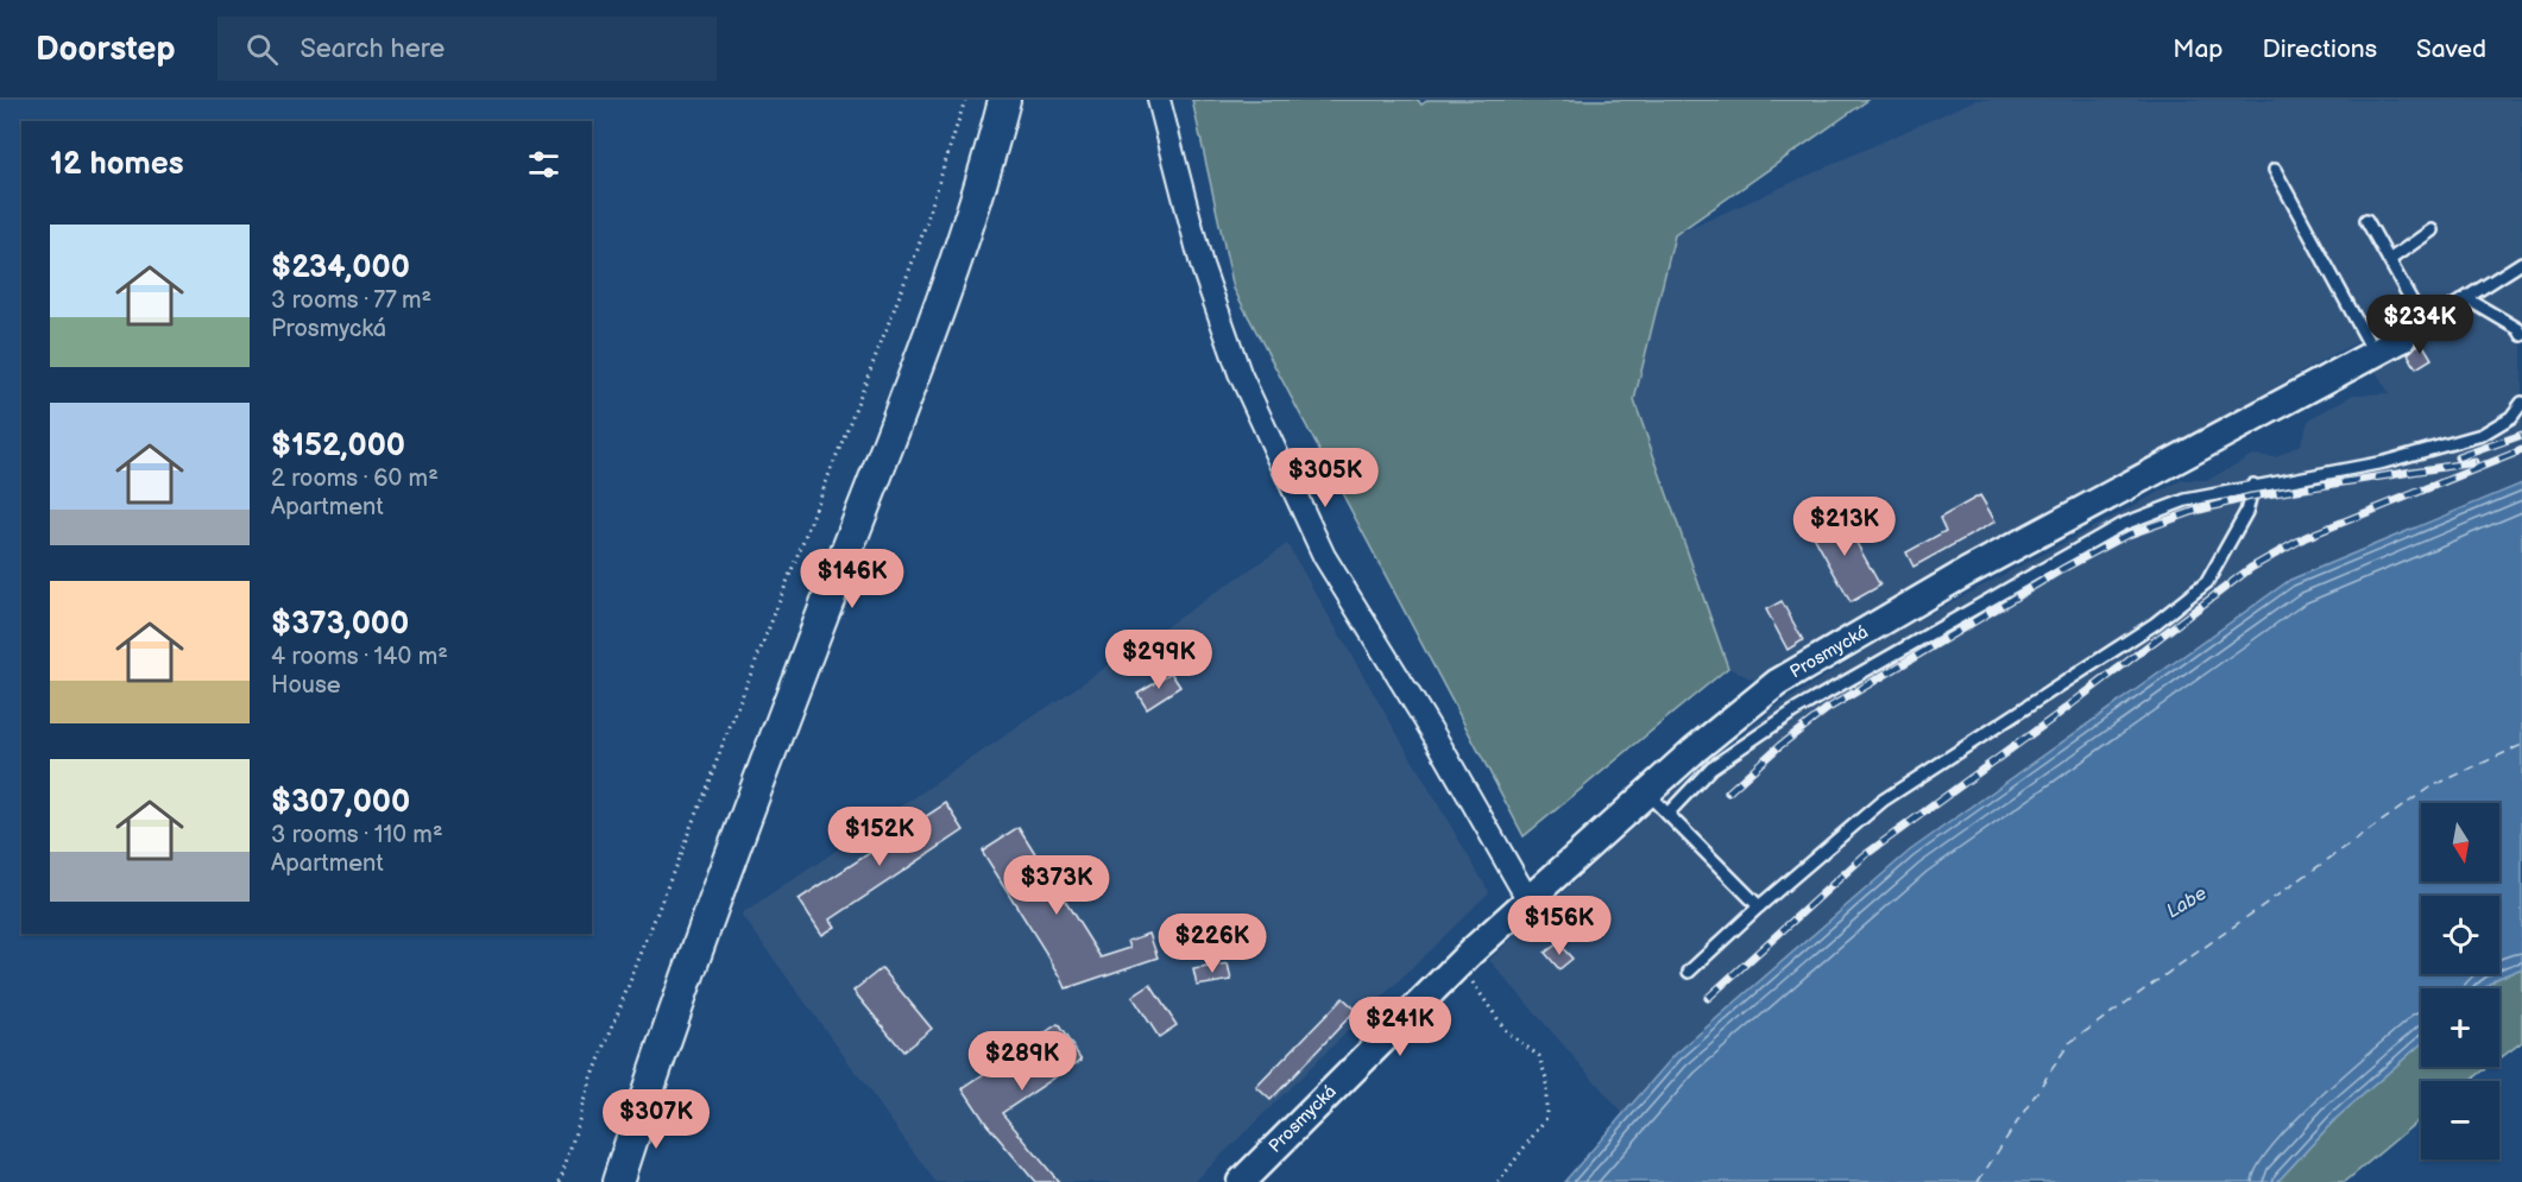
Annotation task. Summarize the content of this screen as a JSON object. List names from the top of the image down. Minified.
{"streets":{"street":["Prosmycká"]},"water":["Labe"],"north":"bottom","page":{"header":"Doorstep","search":"Search here","nav":["Map","Directions","Saved"],"heading":"12 homes","list":[{"name":"$234,000","note":"3 rooms · 77 m² · Prosmycká"},{"name":"$152,000","note":"2 rooms · 60 m² · Apartment"},{"name":"$373,000","note":"4 rooms · 140 m² · House"},{"name":"$307,000","note":"3 rooms · 110 m² · Apartment"}],"price":["$234K","$305K","$213K","$146K","$299K","$152K","$373K","$156K","$226K","$241K","$289K","$307K"],"map_buttons":["+","−"]}}
